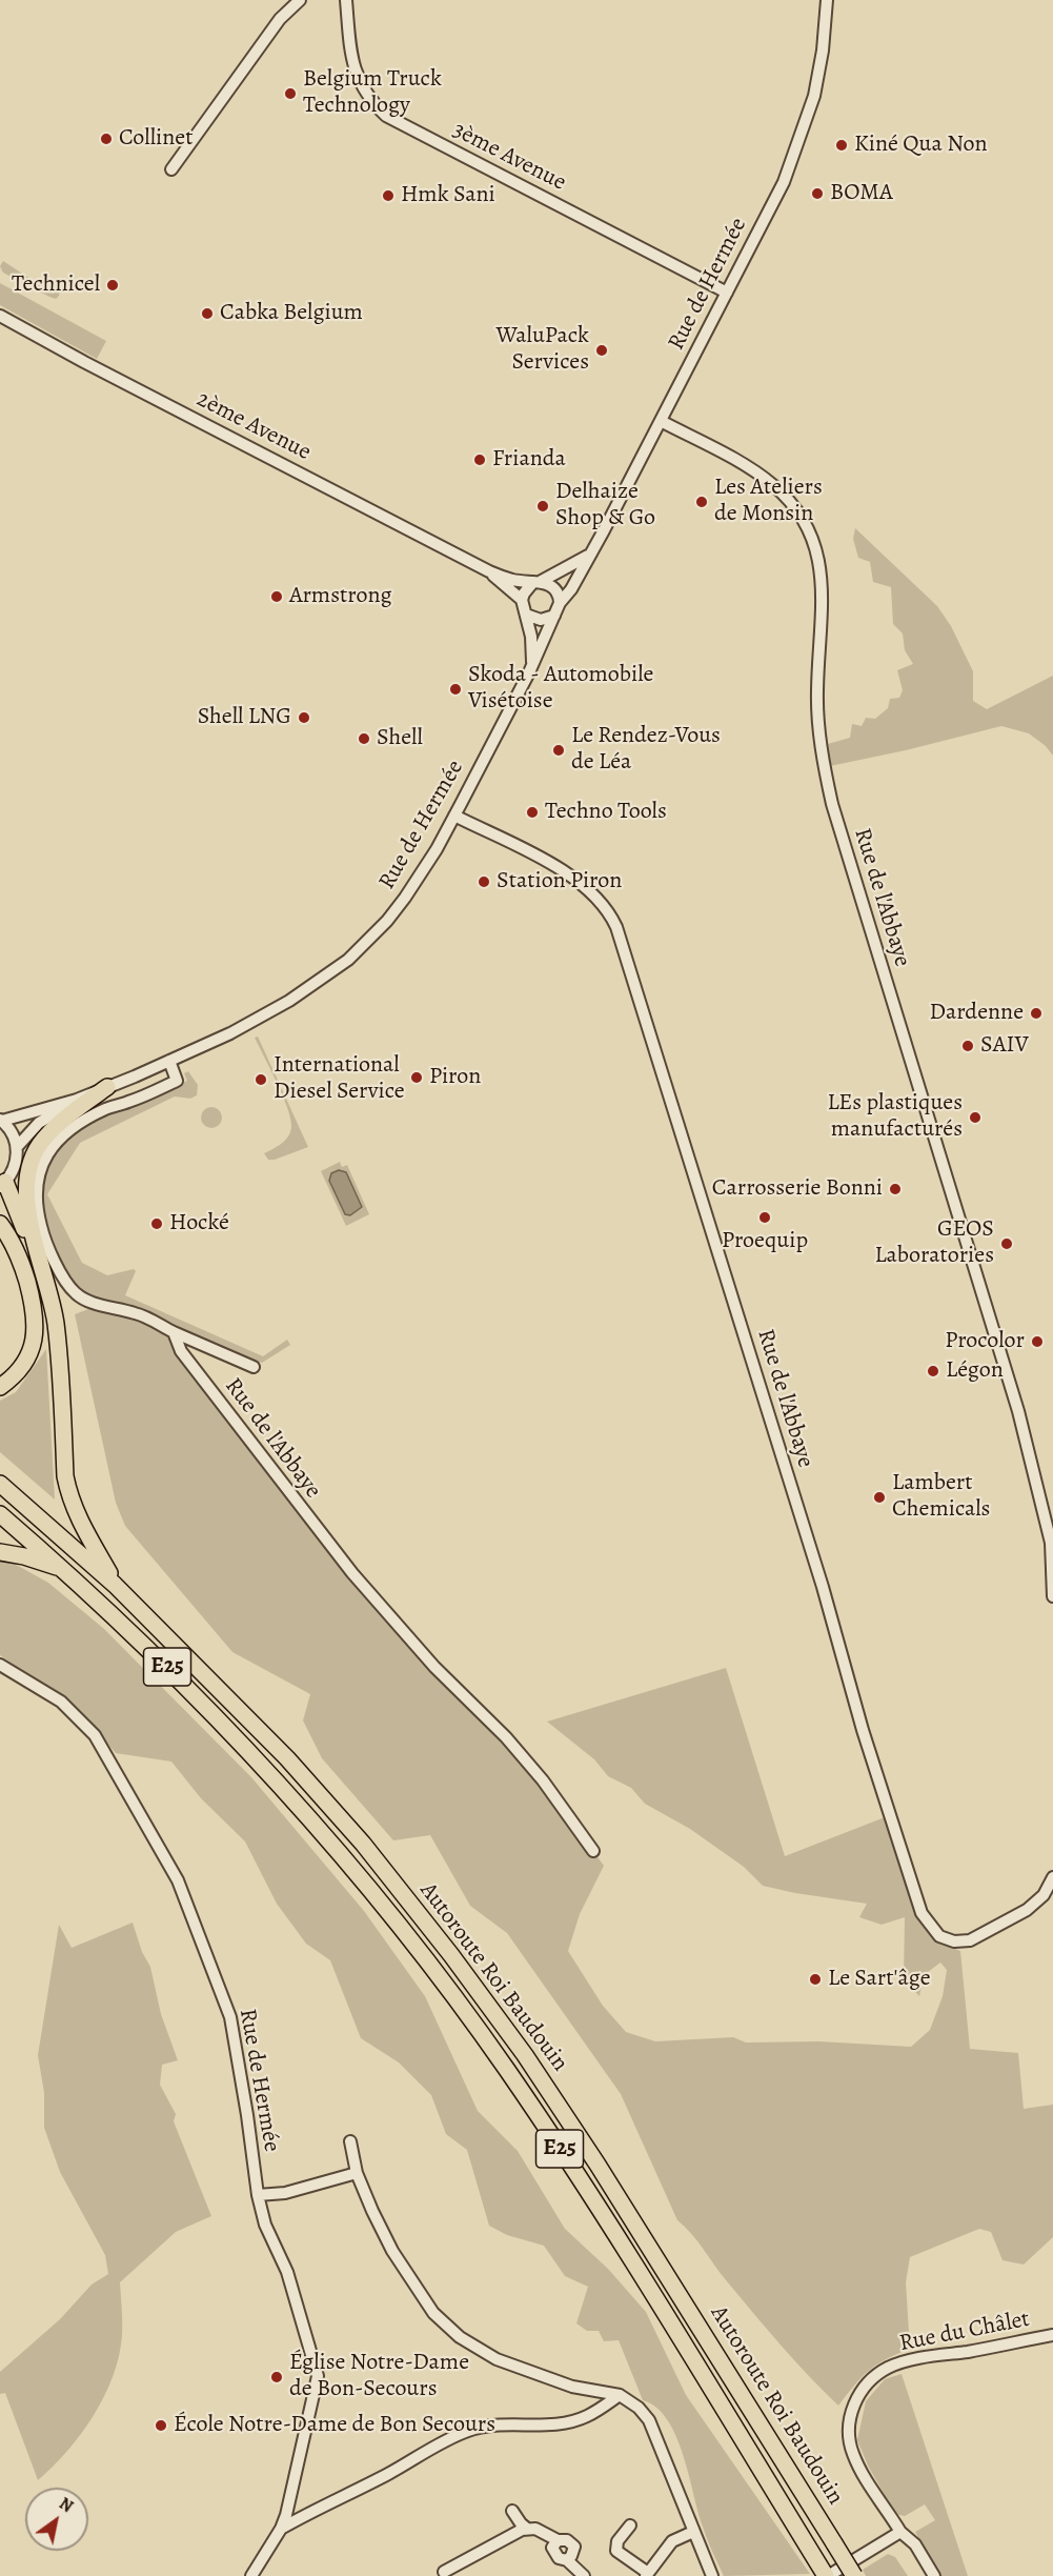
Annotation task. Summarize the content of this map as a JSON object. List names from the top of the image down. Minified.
{"streets":{"highway":["E25","Autoroute Roi Baudouin"],"street":["3ème Avenue","Rue de Hermée","2ème Avenue","Rue de l'Abbaye","Rue du Châlet"]},"crossings":[["3ème Avenue","Rue de Hermée"],["Rue de Hermée","2ème Avenue"],["Rue de Hermée","Rue de l'Abbaye"]],"places":["Belgium Truck Technology","Collinet","Kiné Qua Non","BOMA","Hmk Sani","Technicel","Cabka Belgium","WaluPack Services","Frianda","Les Ateliers de Monsin","Delhaize Shop & Go","Armstrong","Skoda - Automobile Visétoise","Shell LNG","Shell","Le Rendez-Vous de Léa","Techno Tools","Station Piron","Dardenne","SAIV","Piron","International Diesel Service","LEs plastiques manufacturés","Carrosserie Bonni","Proequip","Hocké","GEOS Laboratories","Procolor","Légon","Lambert Chemicals","Le Sart'âge","Église Notre-Dame de Bon-Secours","École Notre-Dame de Bon Secours"],"north":"top right"}
